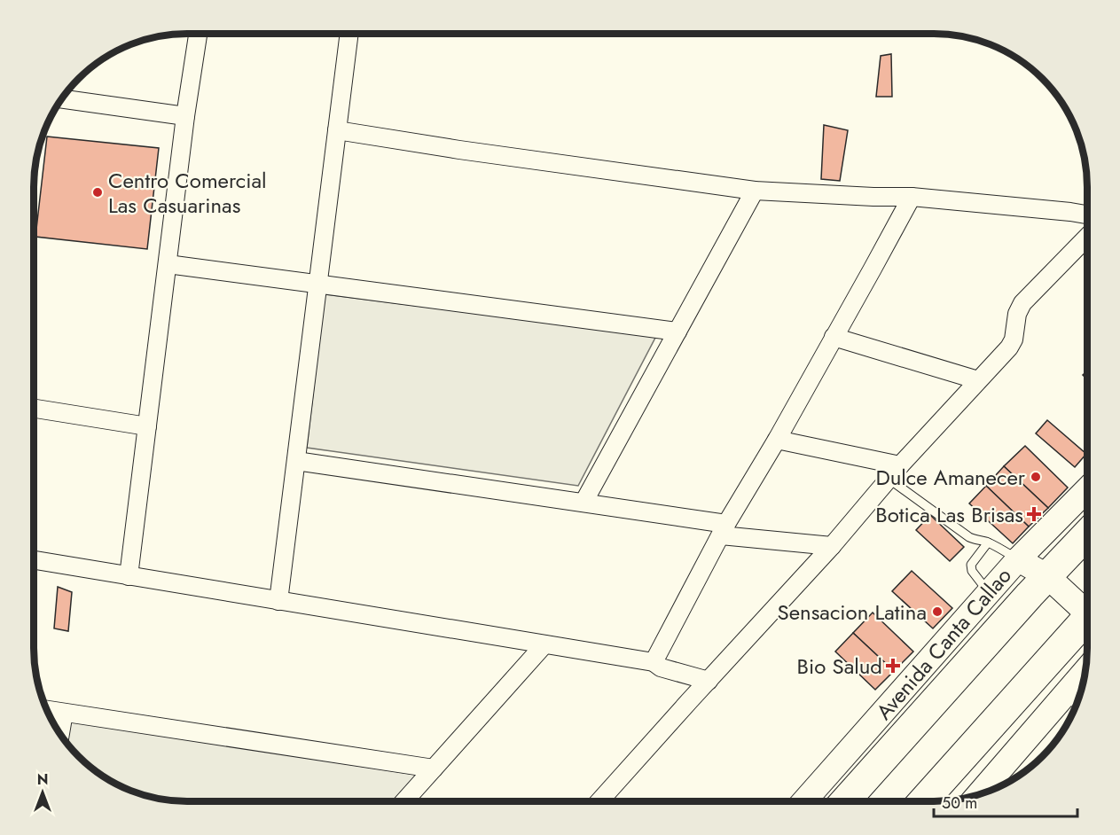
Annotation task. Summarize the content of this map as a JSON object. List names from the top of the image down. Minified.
{"streets":{"highway":["Avenida Canta Callao"]},"places":{"other":["Centro Comercial Las Casuarinas","Dulce Amanecer","Sensacion Latina"],"health":["Botica Las Brisas","Bio Salud"]},"scale_bar":"50 m","north":"top"}
